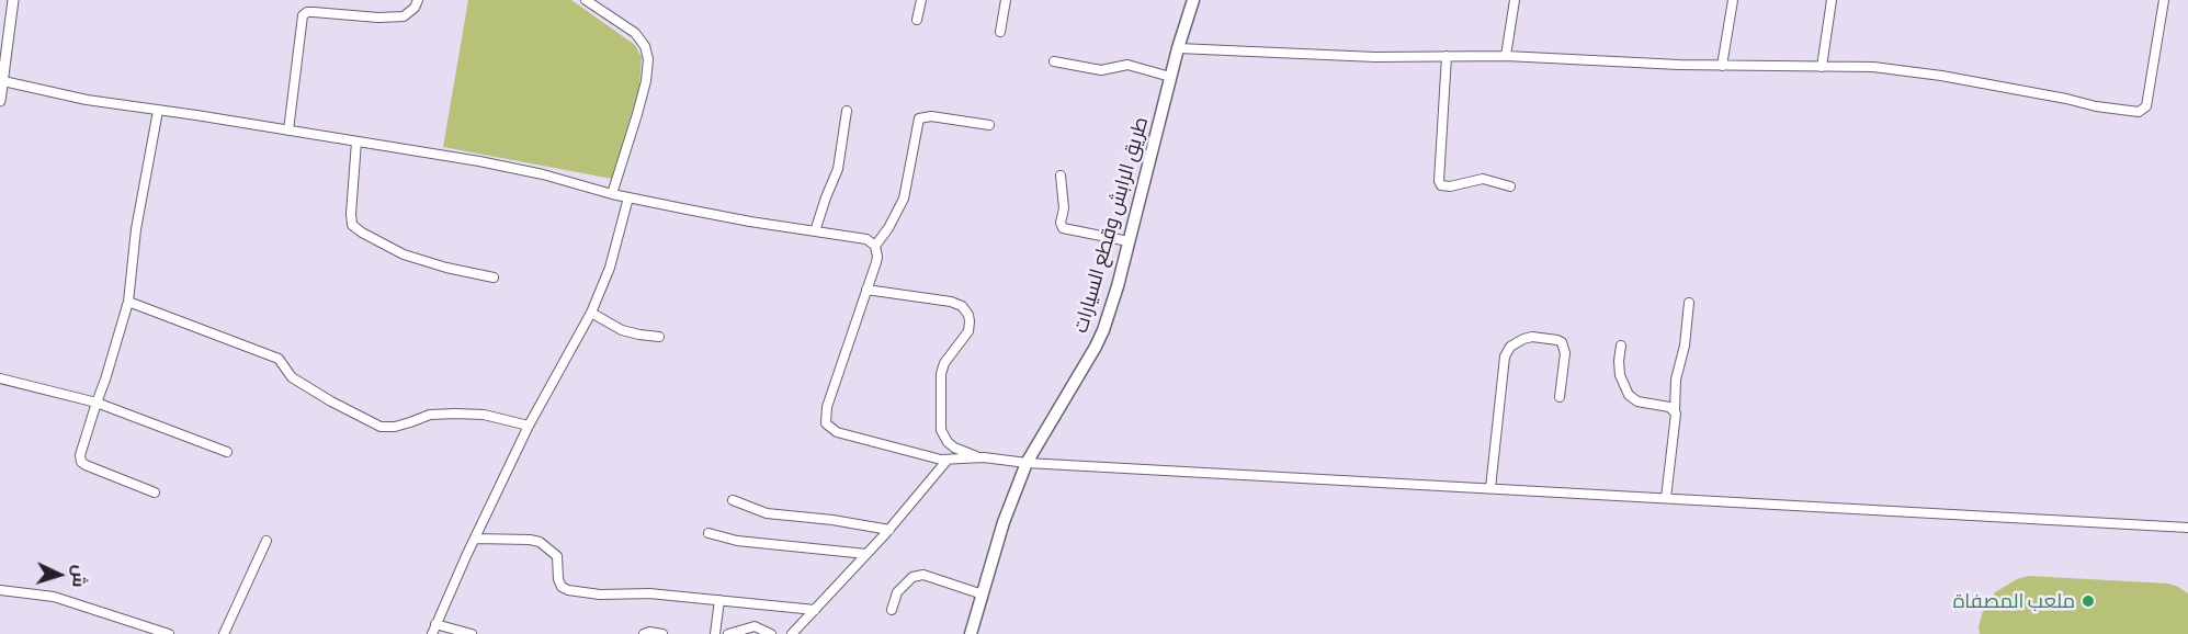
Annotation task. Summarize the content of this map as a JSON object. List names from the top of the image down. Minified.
{"streets":{"main road":["طريق الرابش وقطع السيارات"]},"places":["ملعب المصفاة"],"north":"right"}
